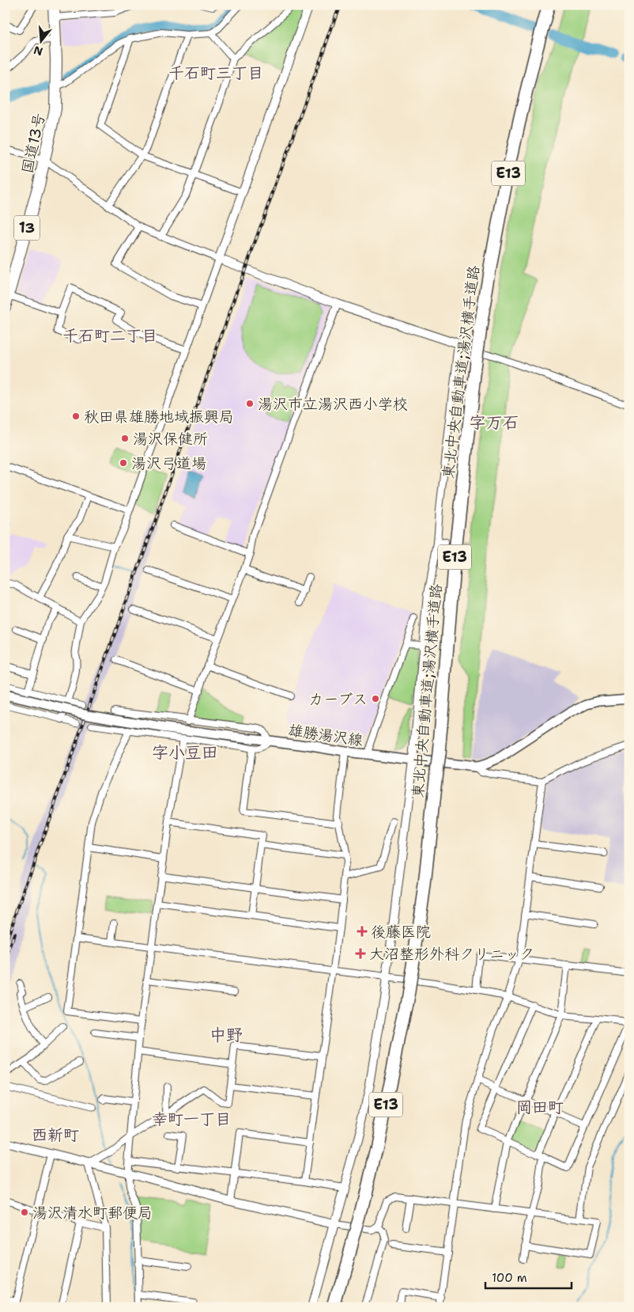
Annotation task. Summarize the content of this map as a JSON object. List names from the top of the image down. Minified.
{"streets":{"highway":["国道13号","E13","13","東北中央自動車道;湯沢横手道路"],"main road":["雄勝湯沢線"]},"districts":["千石町三丁目","千石町二丁目","字万石","字小豆田","中野","岡田町","幸町一丁目","西新町"],"places":{"other":["湯沢市立湯沢西小学校","秋田県雄勝地域振興局","湯沢保健所","湯沢弓道場","カーブス","湯沢清水町郵便局"],"health":["後藤医院","大沼整形外科クリニック"]},"scale_bar":"100 m","north":"bottom"}
